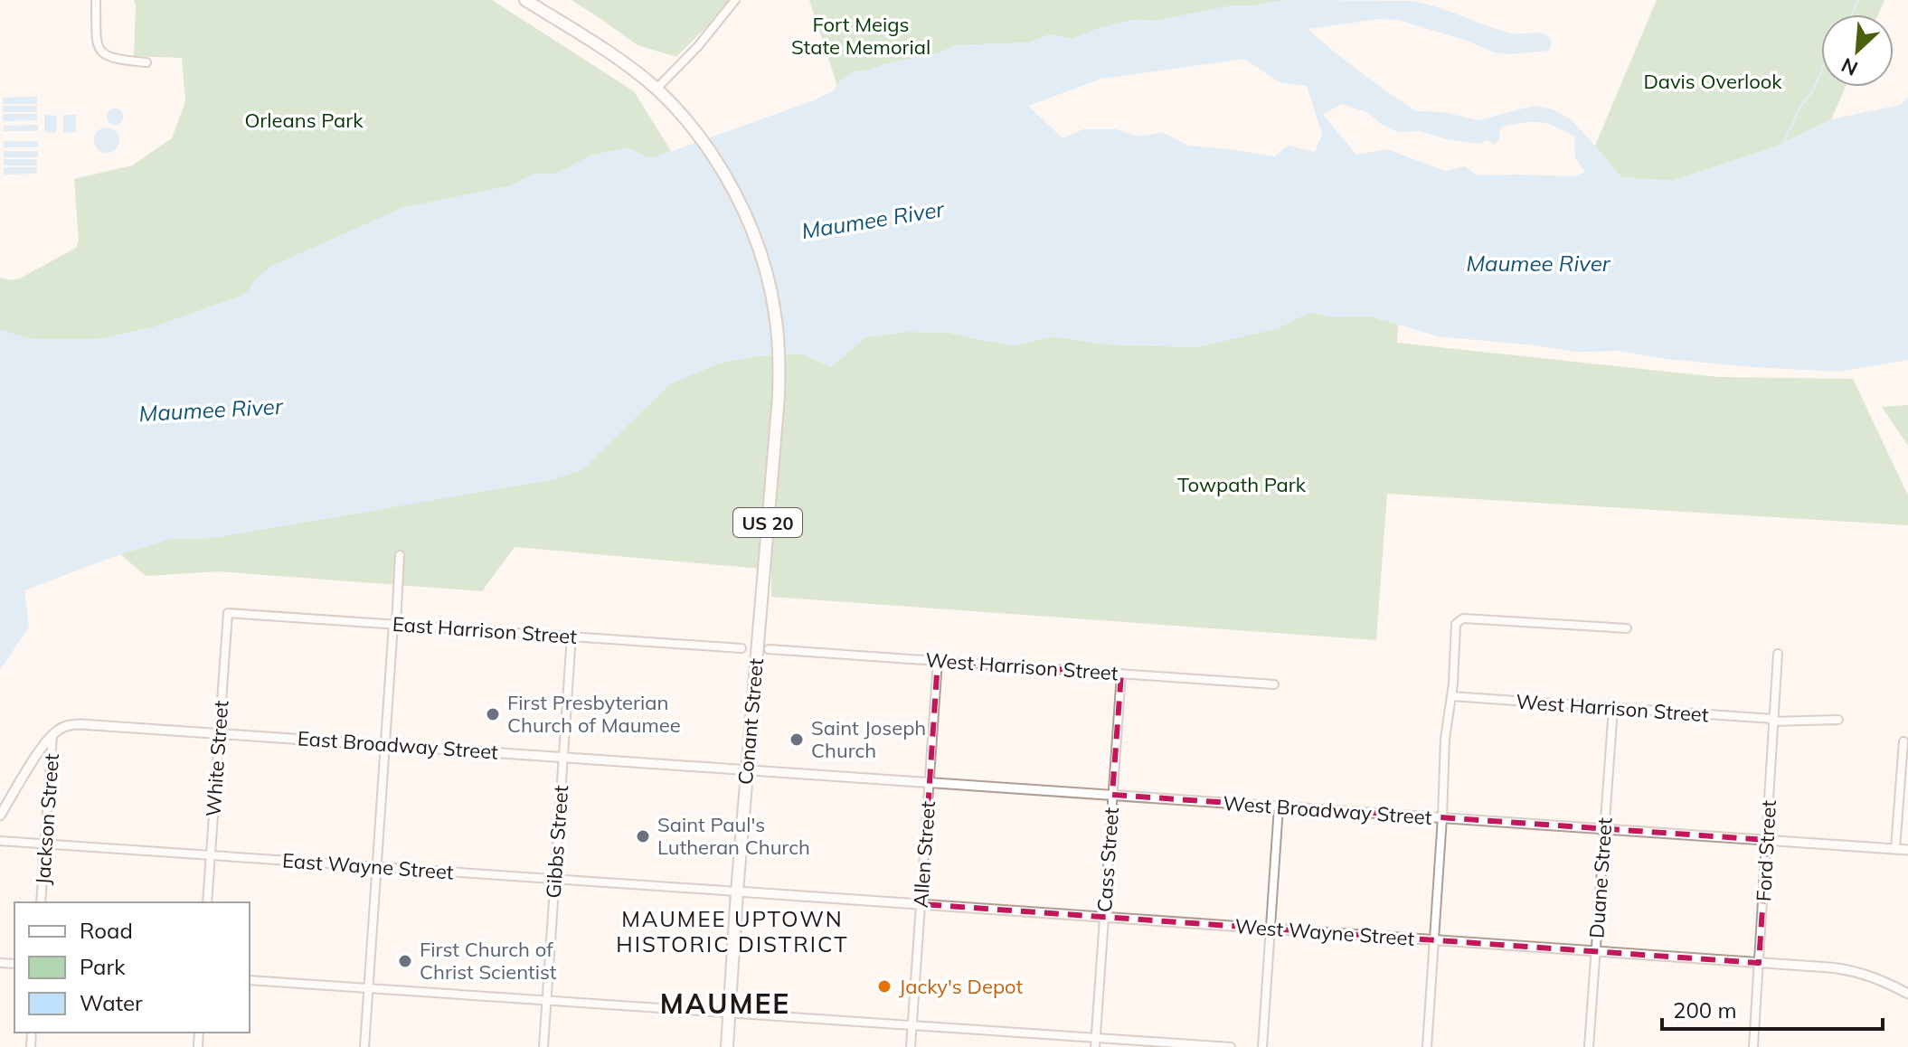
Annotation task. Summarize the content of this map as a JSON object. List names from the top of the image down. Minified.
{"streets":{"main road":["US 20","Conant Street"],"street":["East Harrison Street","West Harrison Street","East Broadway Street","White Street","West Broadway Street","Jackson Street","Gibbs Street","Ford Street","Allen Street","Cass Street","East Wayne Street","Duane Street","West Wayne Street"]},"crossings":[["US 20","Conant Street"],["East Harrison Street","White Street"],["East Harrison Street","Gibbs Street"],["West Harrison Street","Ford Street"],["West Harrison Street","Allen Street"],["West Harrison Street","Cass Street"],["West Harrison Street","Duane Street"],["Conant Street","East Broadway Street"],["Conant Street","West Broadway Street"],["Conant Street","East Wayne Street"],["Conant Street","West Wayne Street"],["East Broadway Street","White Street"],["East Broadway Street","West Broadway Street"],["East Broadway Street","Jackson Street"],["East Broadway Street","Gibbs Street"],["White Street","East Wayne Street"],["West Broadway Street","Ford Street"],["West Broadway Street","Allen Street"],["West Broadway Street","Cass Street"],["West Broadway Street","Duane Street"],["Jackson Street","East Wayne Street"],["Gibbs Street","East Wayne Street"],["Ford Street","West Wayne Street"],["Allen Street","West Wayne Street"],["Cass Street","West Wayne Street"],["East Wayne Street","West Wayne Street"],["Duane Street","West Wayne Street"]],"districts":["MAUMEE UPTOWN HISTORIC DISTRICT","MAUMEE"],"water":["Maumee River"],"parks":["Fort Meigs State Memorial","Davis Overlook","Orleans Park","Towpath Park"],"places":["First Presbyterian Church of Maumee","Saint Joseph Church","Saint Paul's Lutheran Church","First Church of Christ Scientist","Jacky's Depot"],"legend":["Road","Park","Water"],"scale_bar":"200 m","north":"bottom left"}
